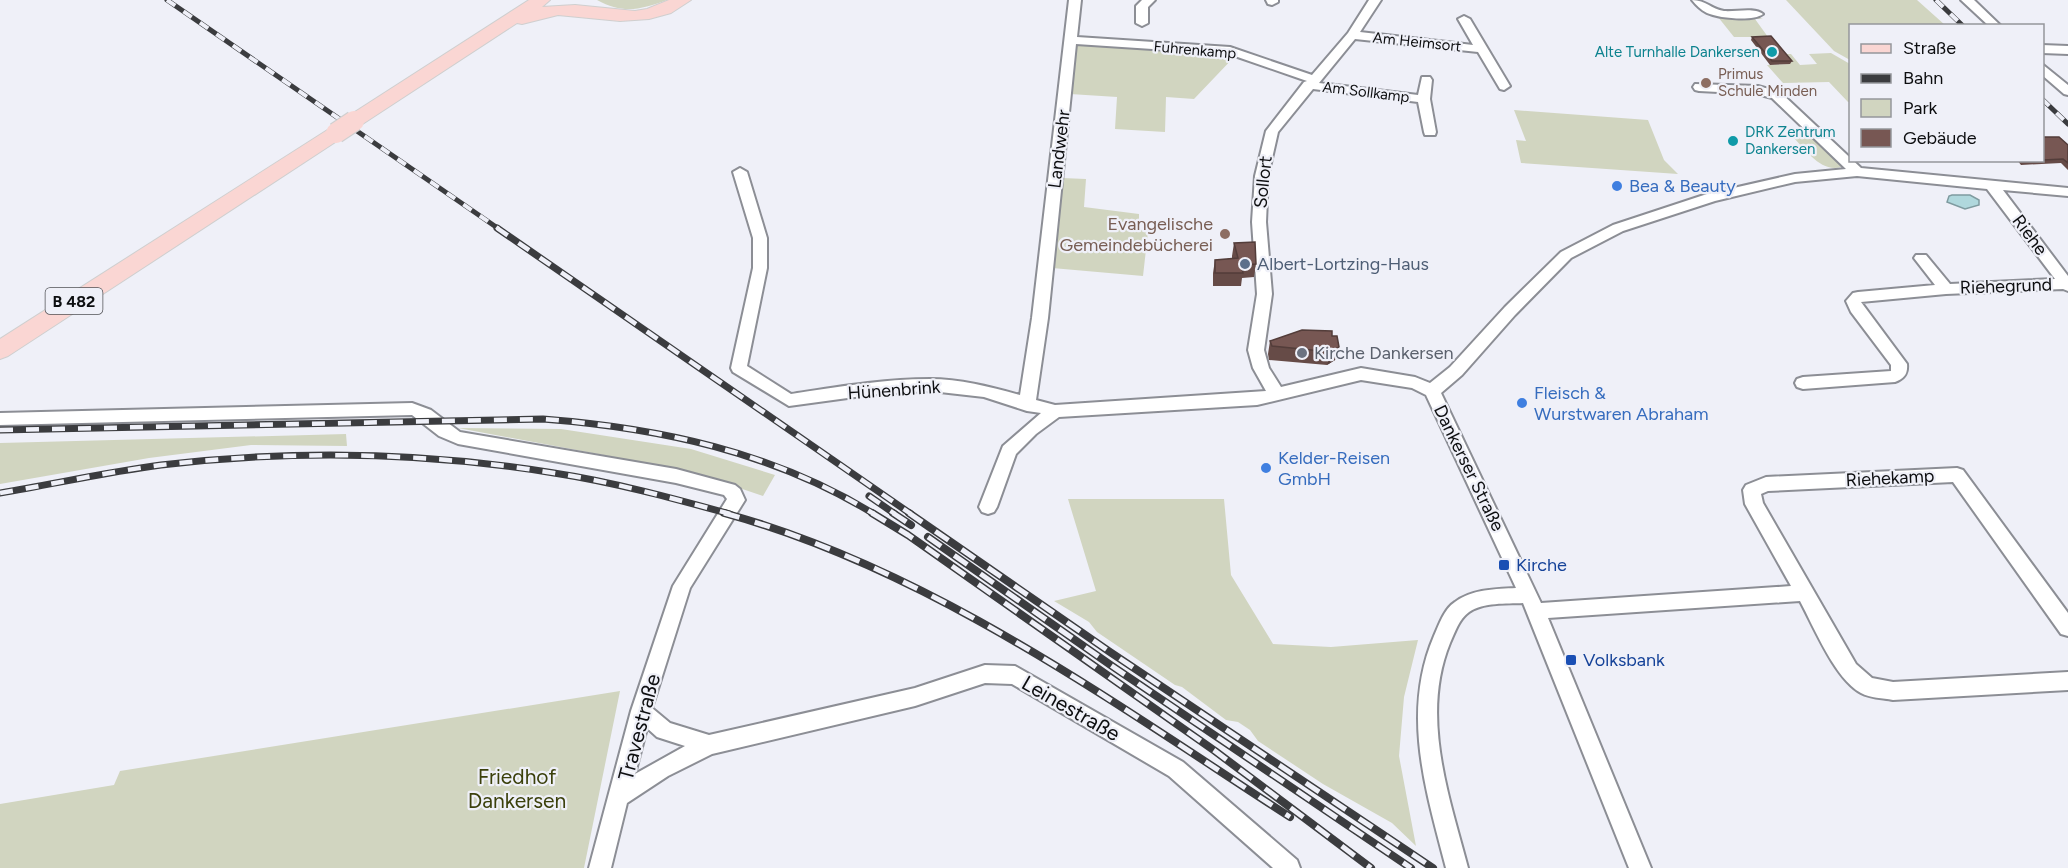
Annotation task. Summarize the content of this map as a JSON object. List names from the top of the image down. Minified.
{"streets":{"main road":["B 482"],"street":["Am Heimsort","Fuhrenkamp","Am Sollkamp","Landwehr","Sollort","Riehe","Riehegrund","Hünenbrink","Dankerser Straße","Riehekamp","Leinestraße","Travestraße"]},"crossings":[["Am Heimsort","Sollort"],["Fuhrenkamp","Am Sollkamp"],["Fuhrenkamp","Landwehr"],["Fuhrenkamp","Sollort"],["Am Sollkamp","Sollort"],["Landwehr","Hünenbrink"],["Sollort","Hünenbrink"],["Riehe","Riehegrund"],["Riehe","Dankerser Straße"],["Hünenbrink","Dankerser Straße"],["Leinestraße","Travestraße"]],"parks":["Friedhof Dankersen"],"places":{"other":["Alte Turnhalle Dankersen","Primus Schule Minden","DRK Zentrum Dankersen","Bea & Beauty","Evangelische Gemeindebücherei","Albert-Lortzing-Haus","Kirche Dankersen","Fleisch & Wurstwaren Abraham","Kelder-Reisen GmbH"],"transit":["Kirche","Volksbank"]},"legend":["Straße","Bahn","Park","Gebäude"]}
